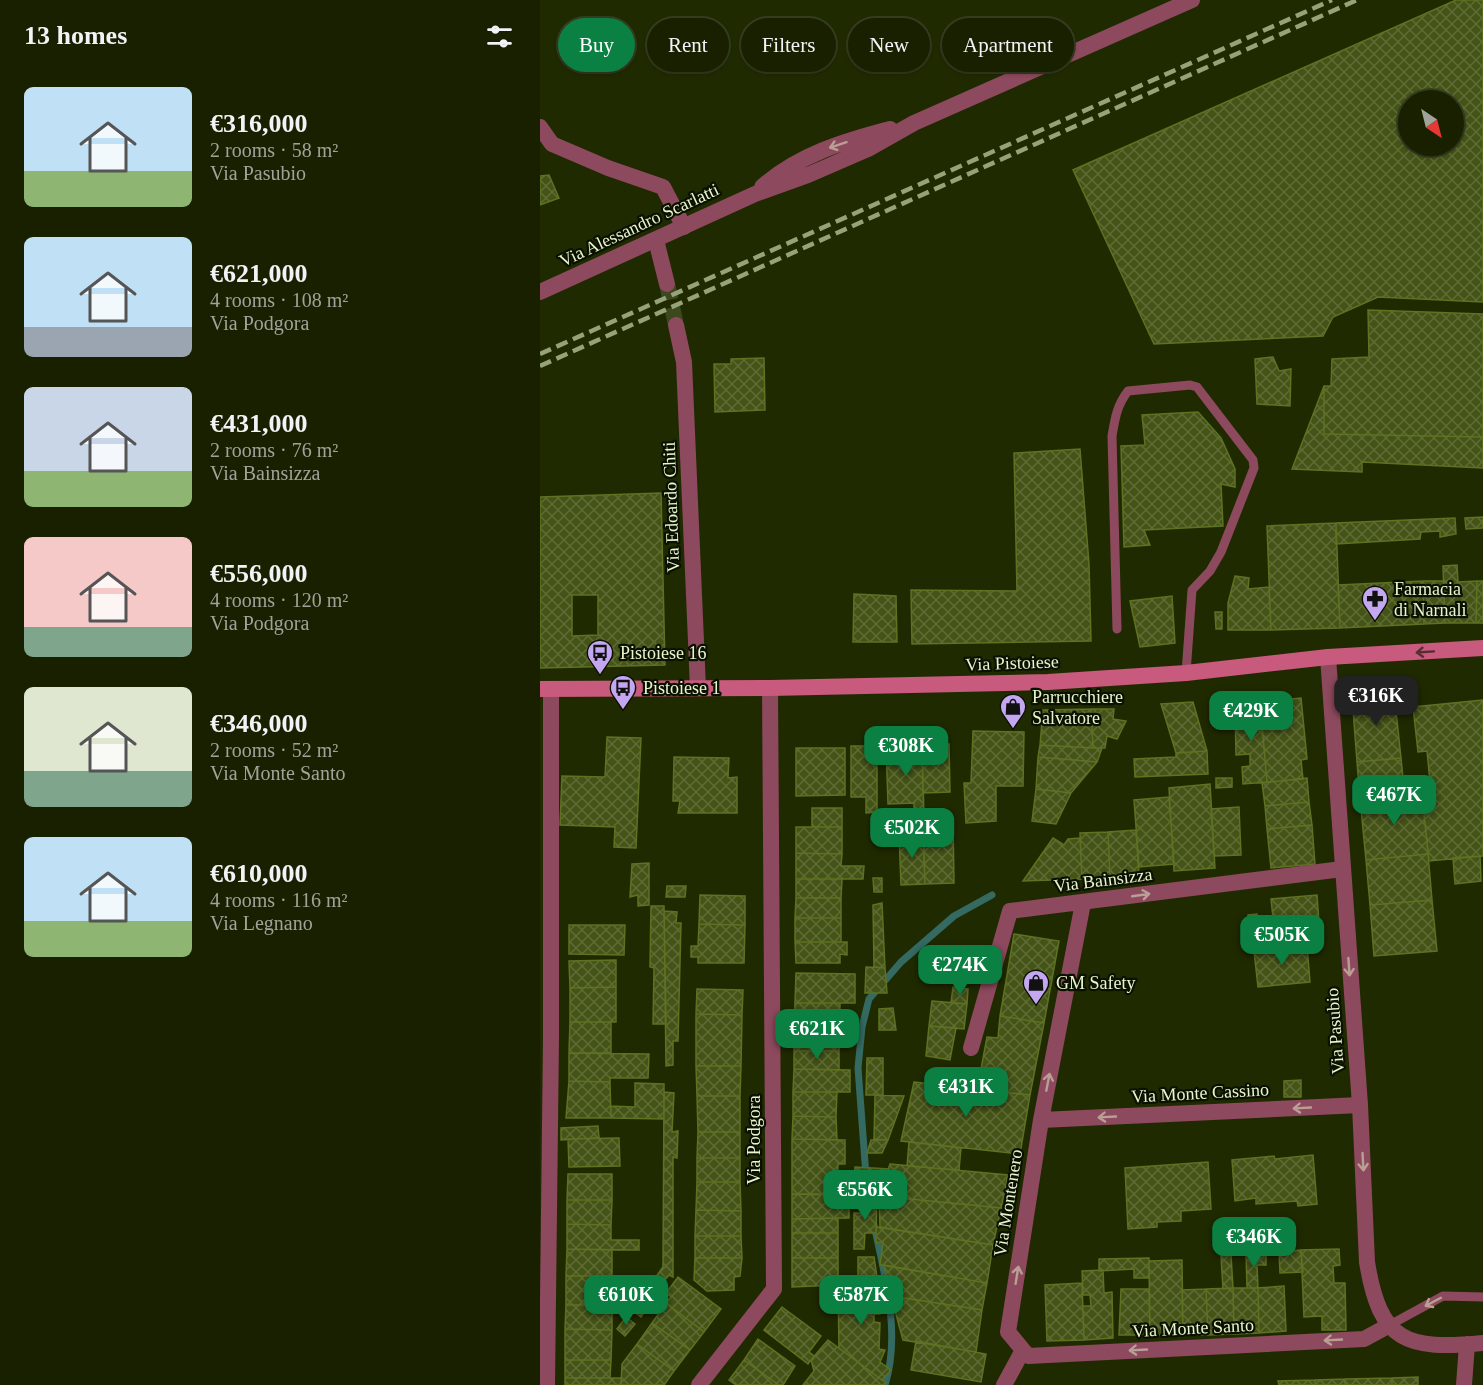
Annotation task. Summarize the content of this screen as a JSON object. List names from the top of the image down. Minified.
{"streets":{"main road":["Via Pistoiese"],"street":["Via Alessandro Scarlatti","Via Edoardo Chiti","Via Bainsizza","Via Pasubio","Via Monte Cassino","Via Podgora","Via Montenero","Via Monte Santo"]},"crossings":[["Via Edoardo Chiti","Via Pistoiese"],["Via Pistoiese","Via Pasubio"],["Via Pistoiese","Via Podgora"],["Via Bainsizza","Via Pasubio"],["Via Bainsizza","Via Montenero"],["Via Pasubio","Via Monte Cassino"],["Via Pasubio","Via Monte Santo"],["Via Monte Cassino","Via Montenero"],["Via Montenero","Via Monte Santo"]],"one_way":["Via Bainsizza","Via Pasubio","Via Monte Cassino","Via Montenero","Via Monte Santo"],"places":{"pharmacy":["Farmacia di Narnali"],"bus stop":["Pistoiese 16","Pistoiese 1"],"shop":["Parrucchiere Salvatore","GM Safety"]},"north":"bottom right","page":{"heading":"13 homes","chip":["Buy","Rent","Filters","New","Apartment"],"list":[{"name":"€316,000","note":"2 rooms · 58 m² · Via Pasubio"},{"name":"€621,000","note":"4 rooms · 108 m² · Via Podgora"},{"name":"€431,000","note":"2 rooms · 76 m² · Via Bainsizza"},{"name":"€556,000","note":"4 rooms · 120 m² · Via Podgora"},{"name":"€346,000","note":"2 rooms · 52 m² · Via Monte Santo"},{"name":"€610,000","note":"4 rooms · 116 m² · Via Legnano"}],"price":["€316K","€429K","€308K","€467K","€502K","€505K","€274K","€621K","€431K","€556K","€346K","€610K","€587K"]}}
